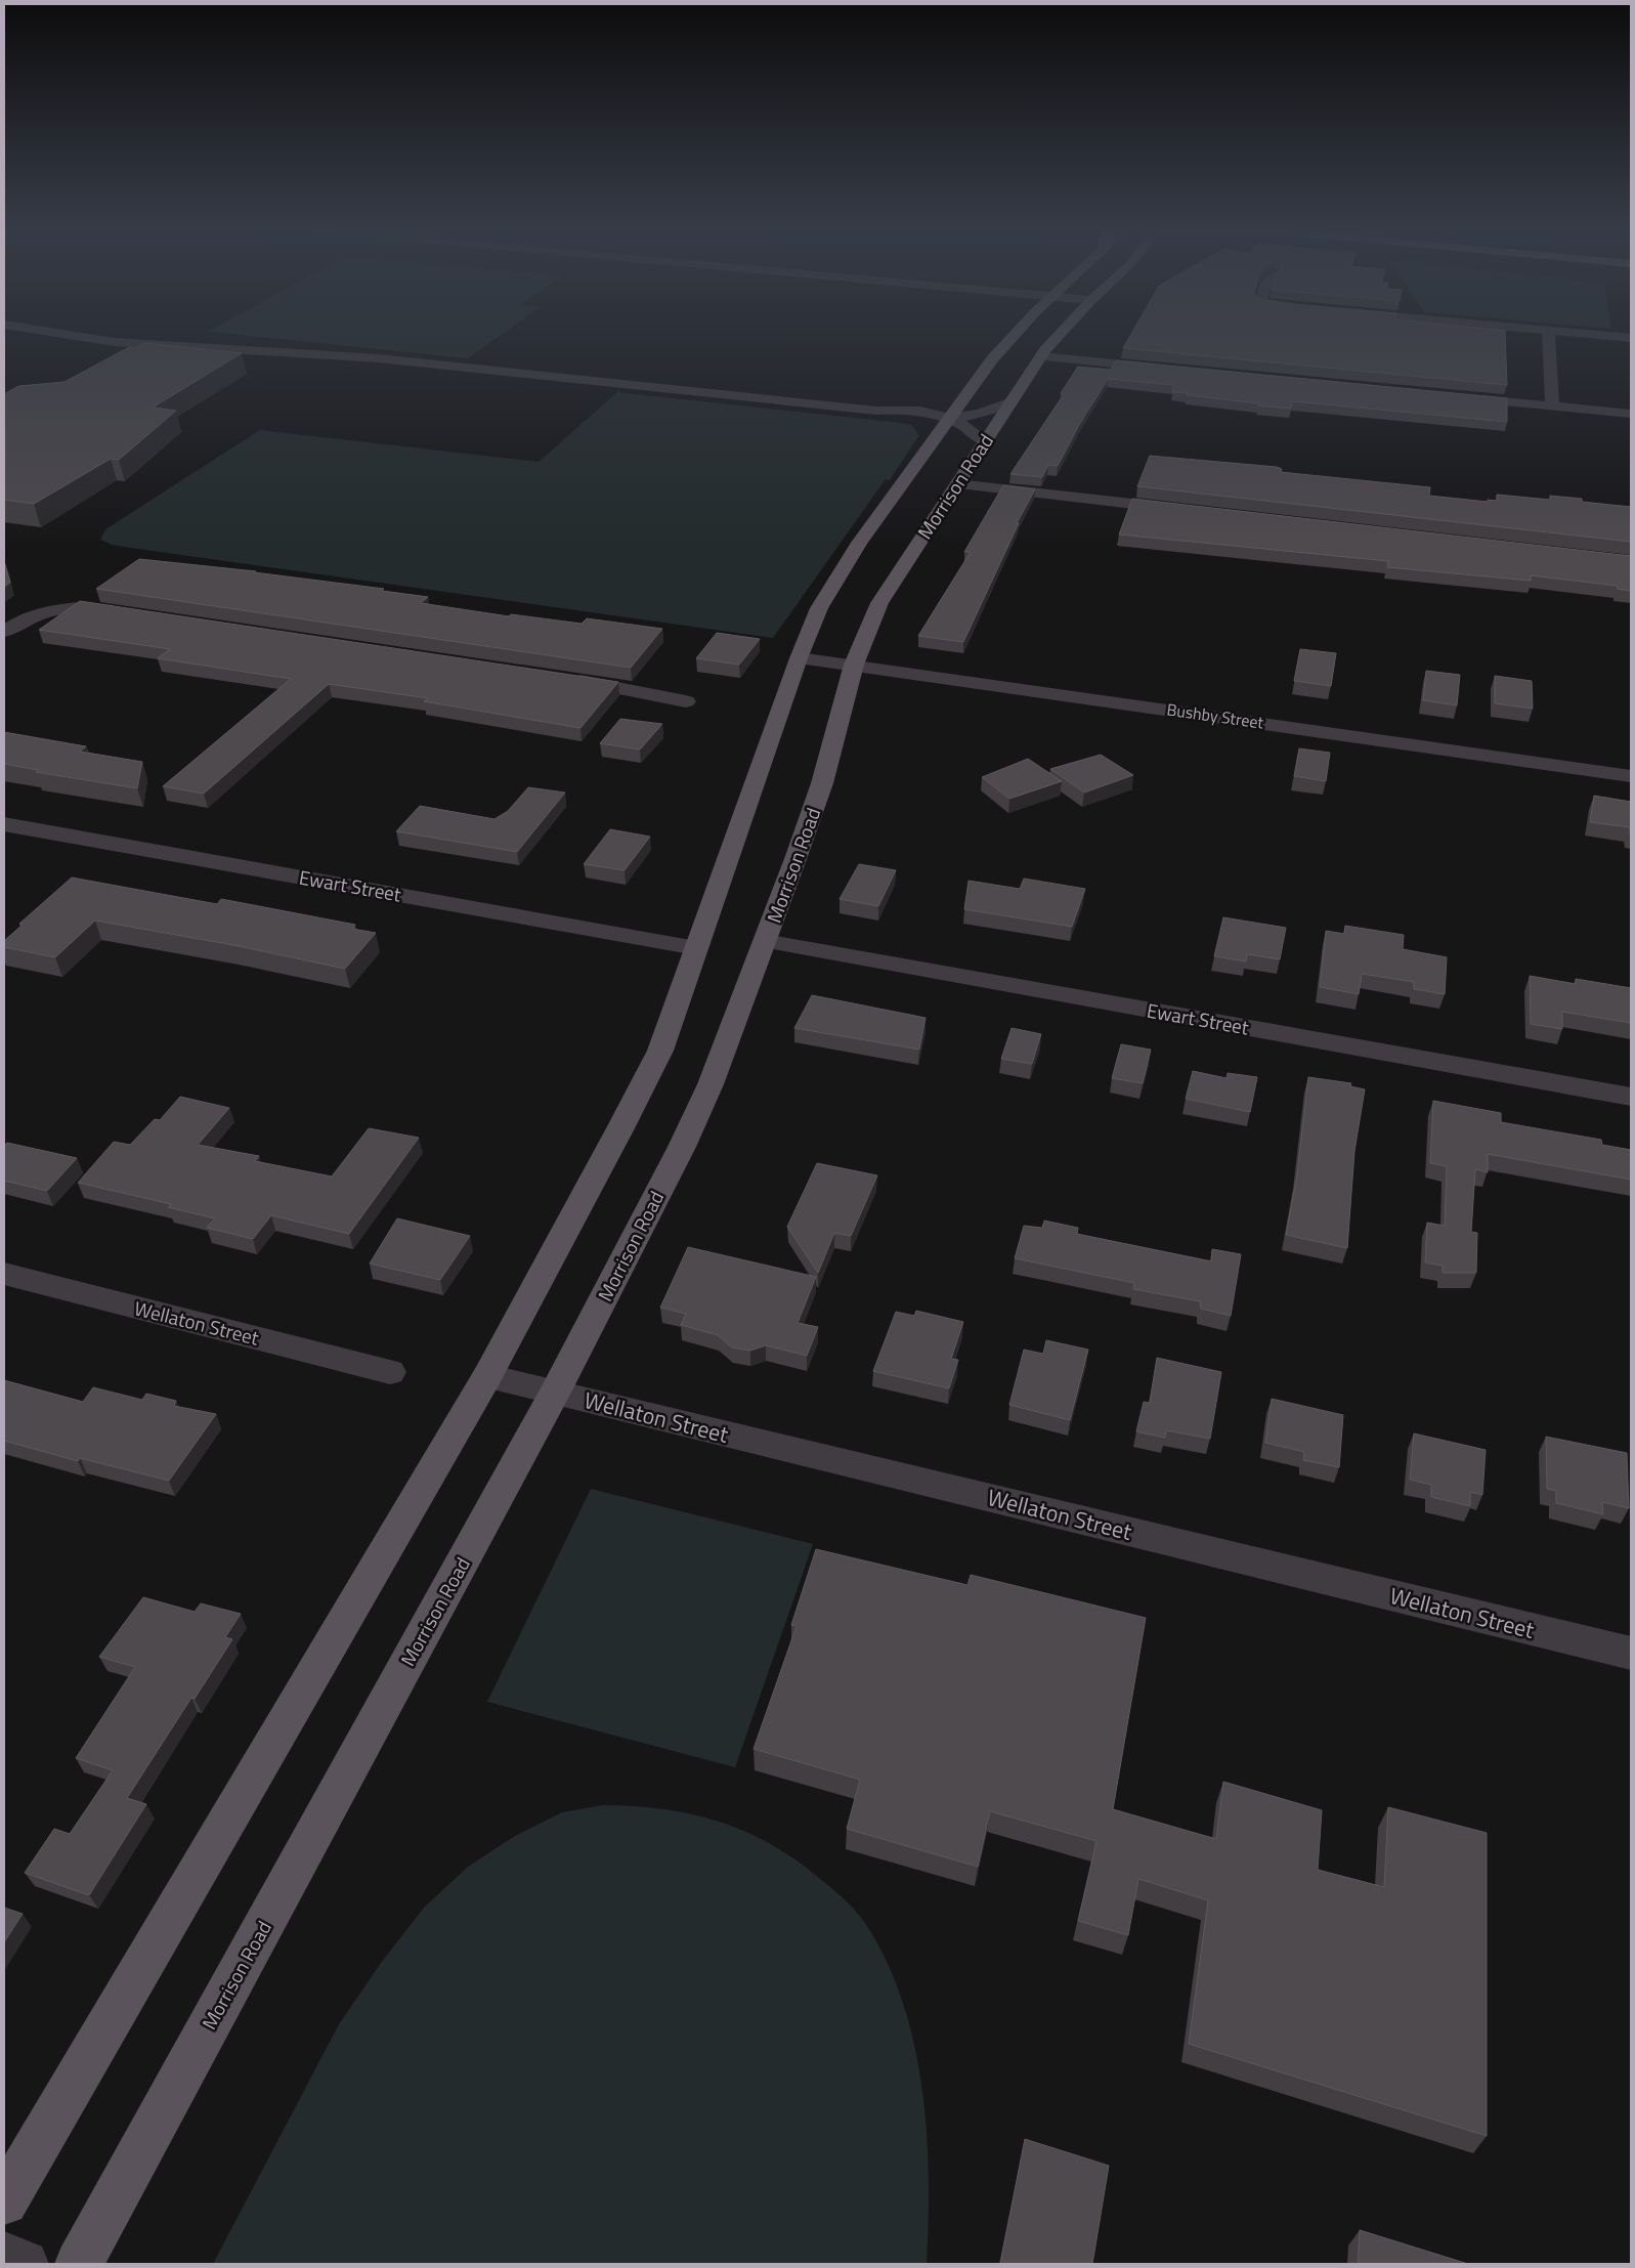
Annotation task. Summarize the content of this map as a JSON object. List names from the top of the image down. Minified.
{"streets":{"main road":["Morrison Road"],"street":["Bushby Street","Ewart Street","Wellaton Street"]},"crossings":[["Morrison Road","Bushby Street"],["Morrison Road","Ewart Street"],["Morrison Road","Wellaton Street"]]}
